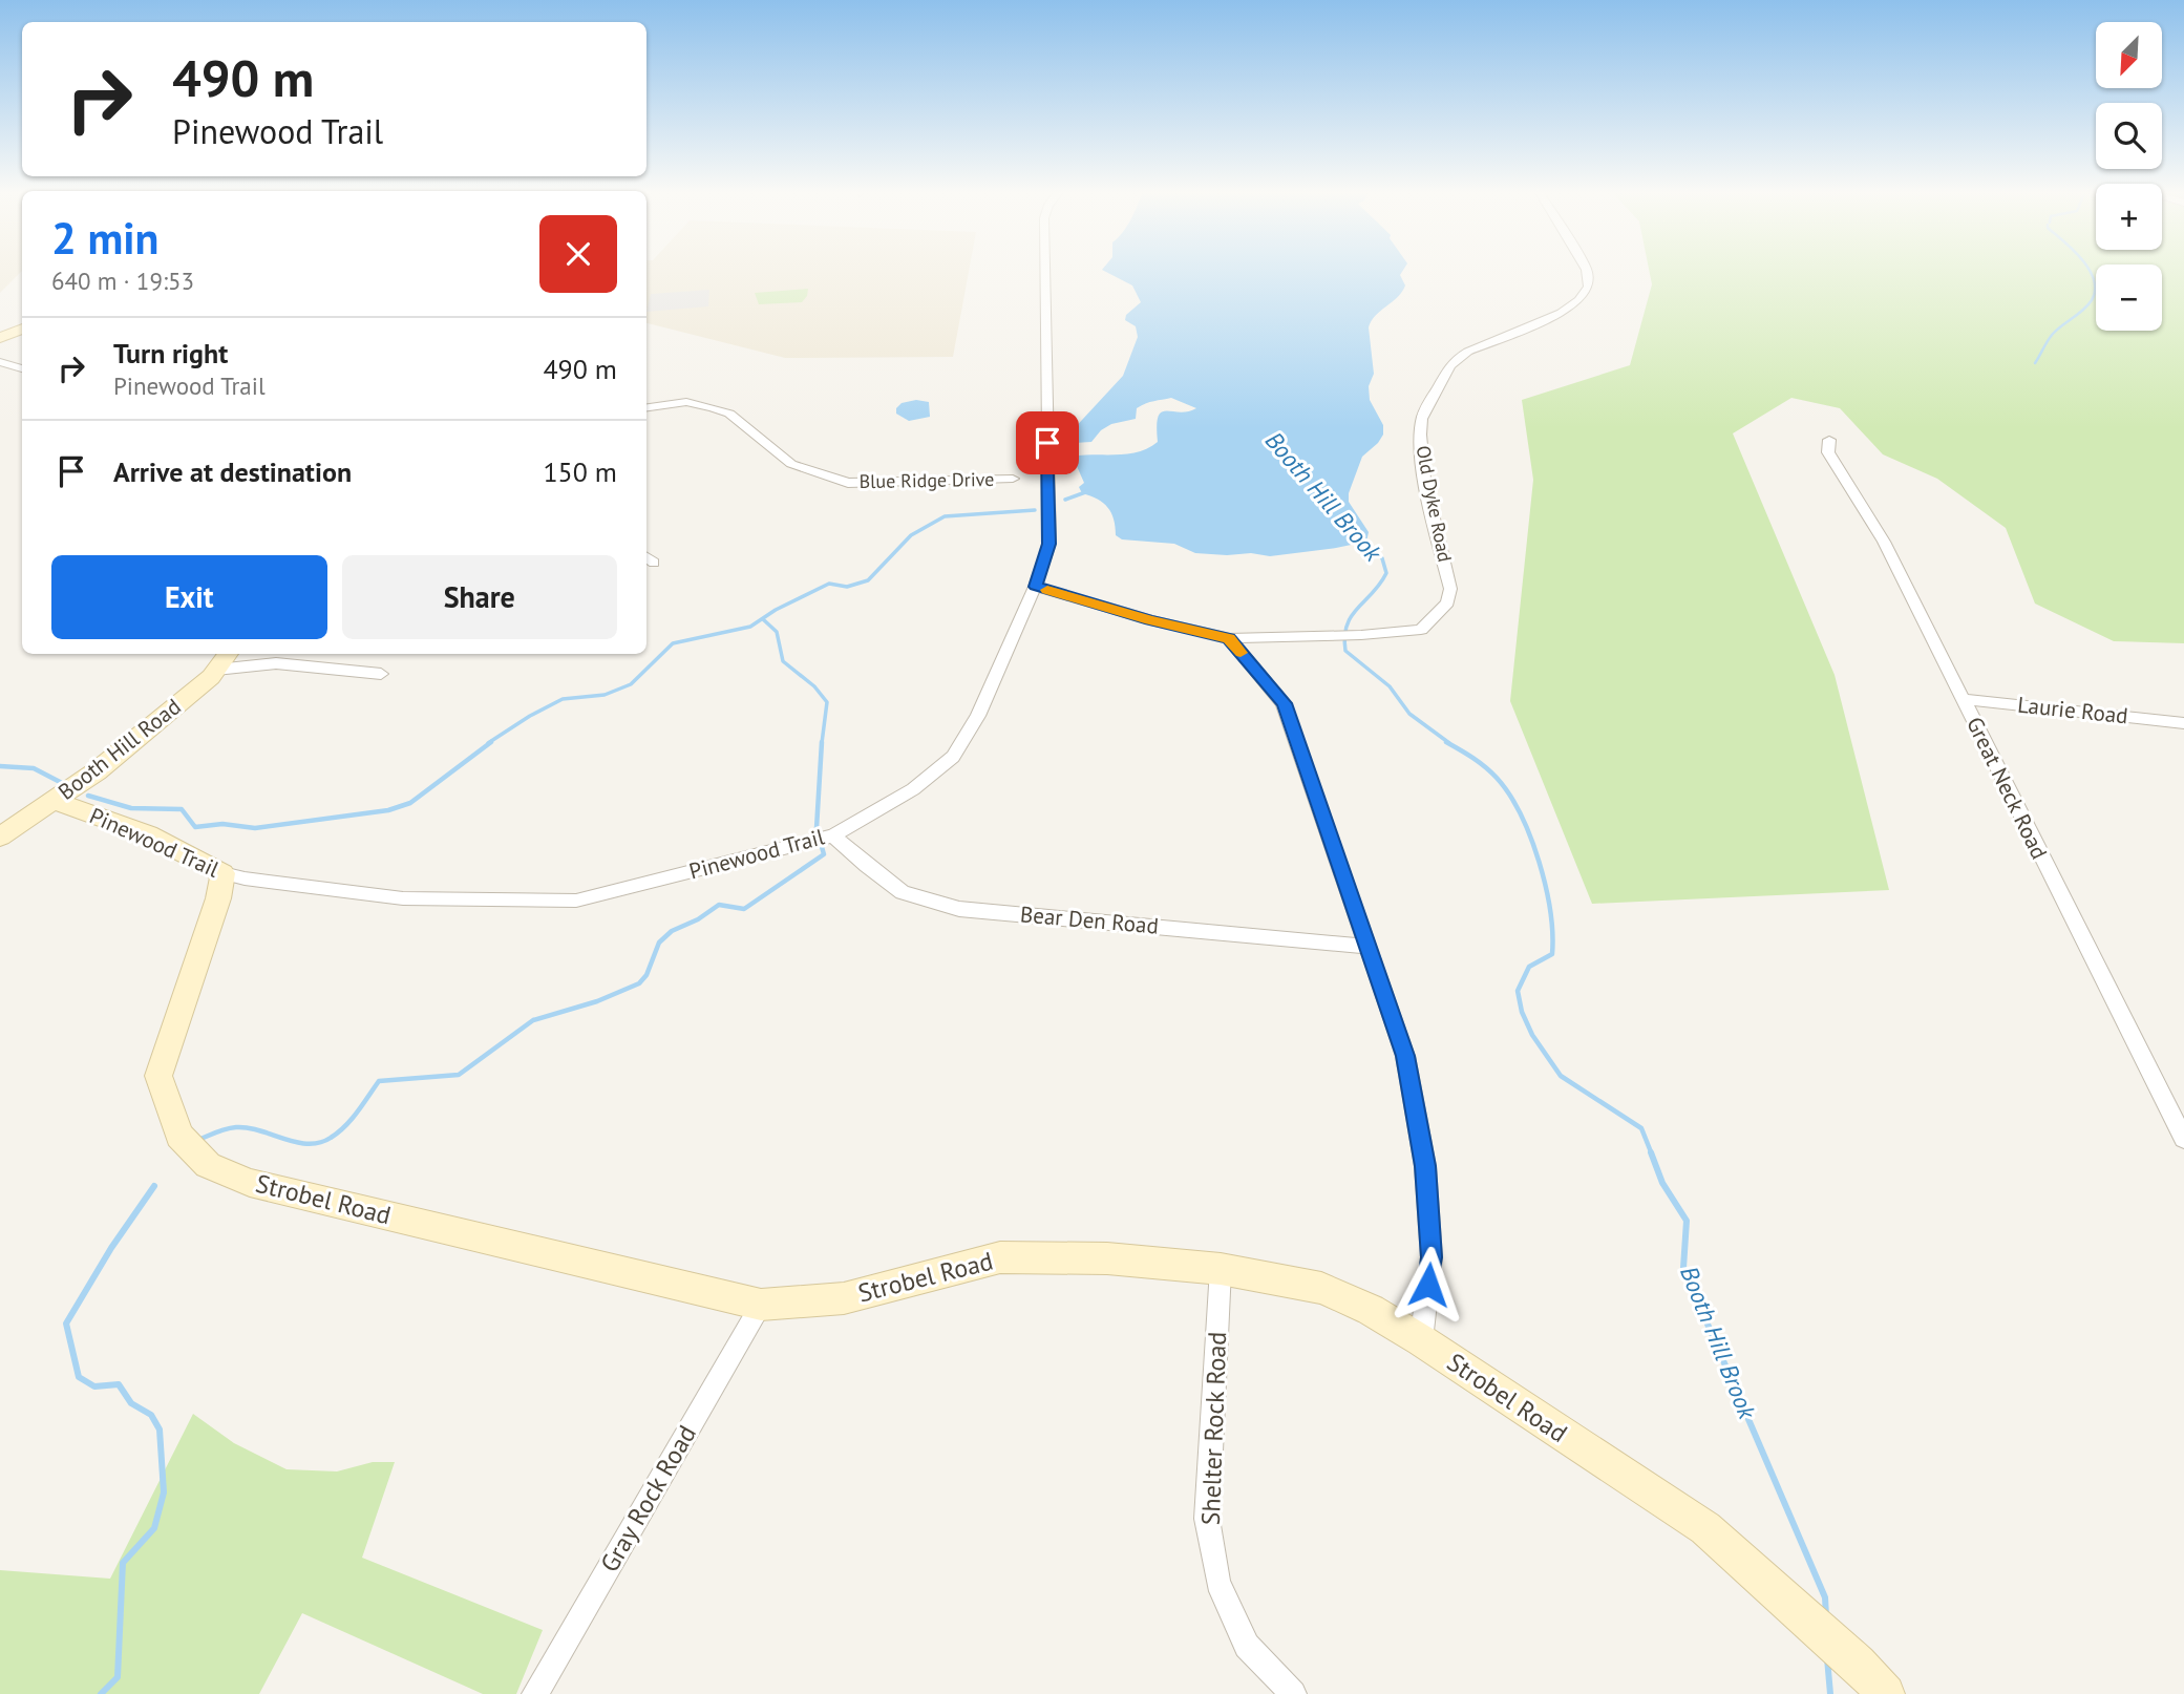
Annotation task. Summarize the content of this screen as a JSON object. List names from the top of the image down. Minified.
{"streets":{"street":["Blue Ridge Drive","Old Dyke Road","Laurie Road","Booth Hill Road","Great Neck Road","Pinewood Trail","Bear Den Road","Strobel Road","Shelter Rock Road","Gray Rock Road"]},"crossings":[["Old Dyke Road","Pinewood Trail"],["Laurie Road","Great Neck Road"],["Booth Hill Road","Pinewood Trail"],["Pinewood Trail","Bear Den Road"],["Pinewood Trail","Strobel Road"],["Strobel Road","Shelter Rock Road"],["Strobel Road","Gray Rock Road"]],"water":["Booth Hill Brook"],"north":"bottom left","page":{"map_buttons":["+","−"],"turn":["490 m","Pinewood Trail"],"heading":["2 min","640 m · 19:53"],"list":[{"name":"Turn right","note":"Pinewood Trail","value":"490 m"},{"name":"Arrive at destination","value":"150 m"}],"buttons":["Exit","Share"]}}
